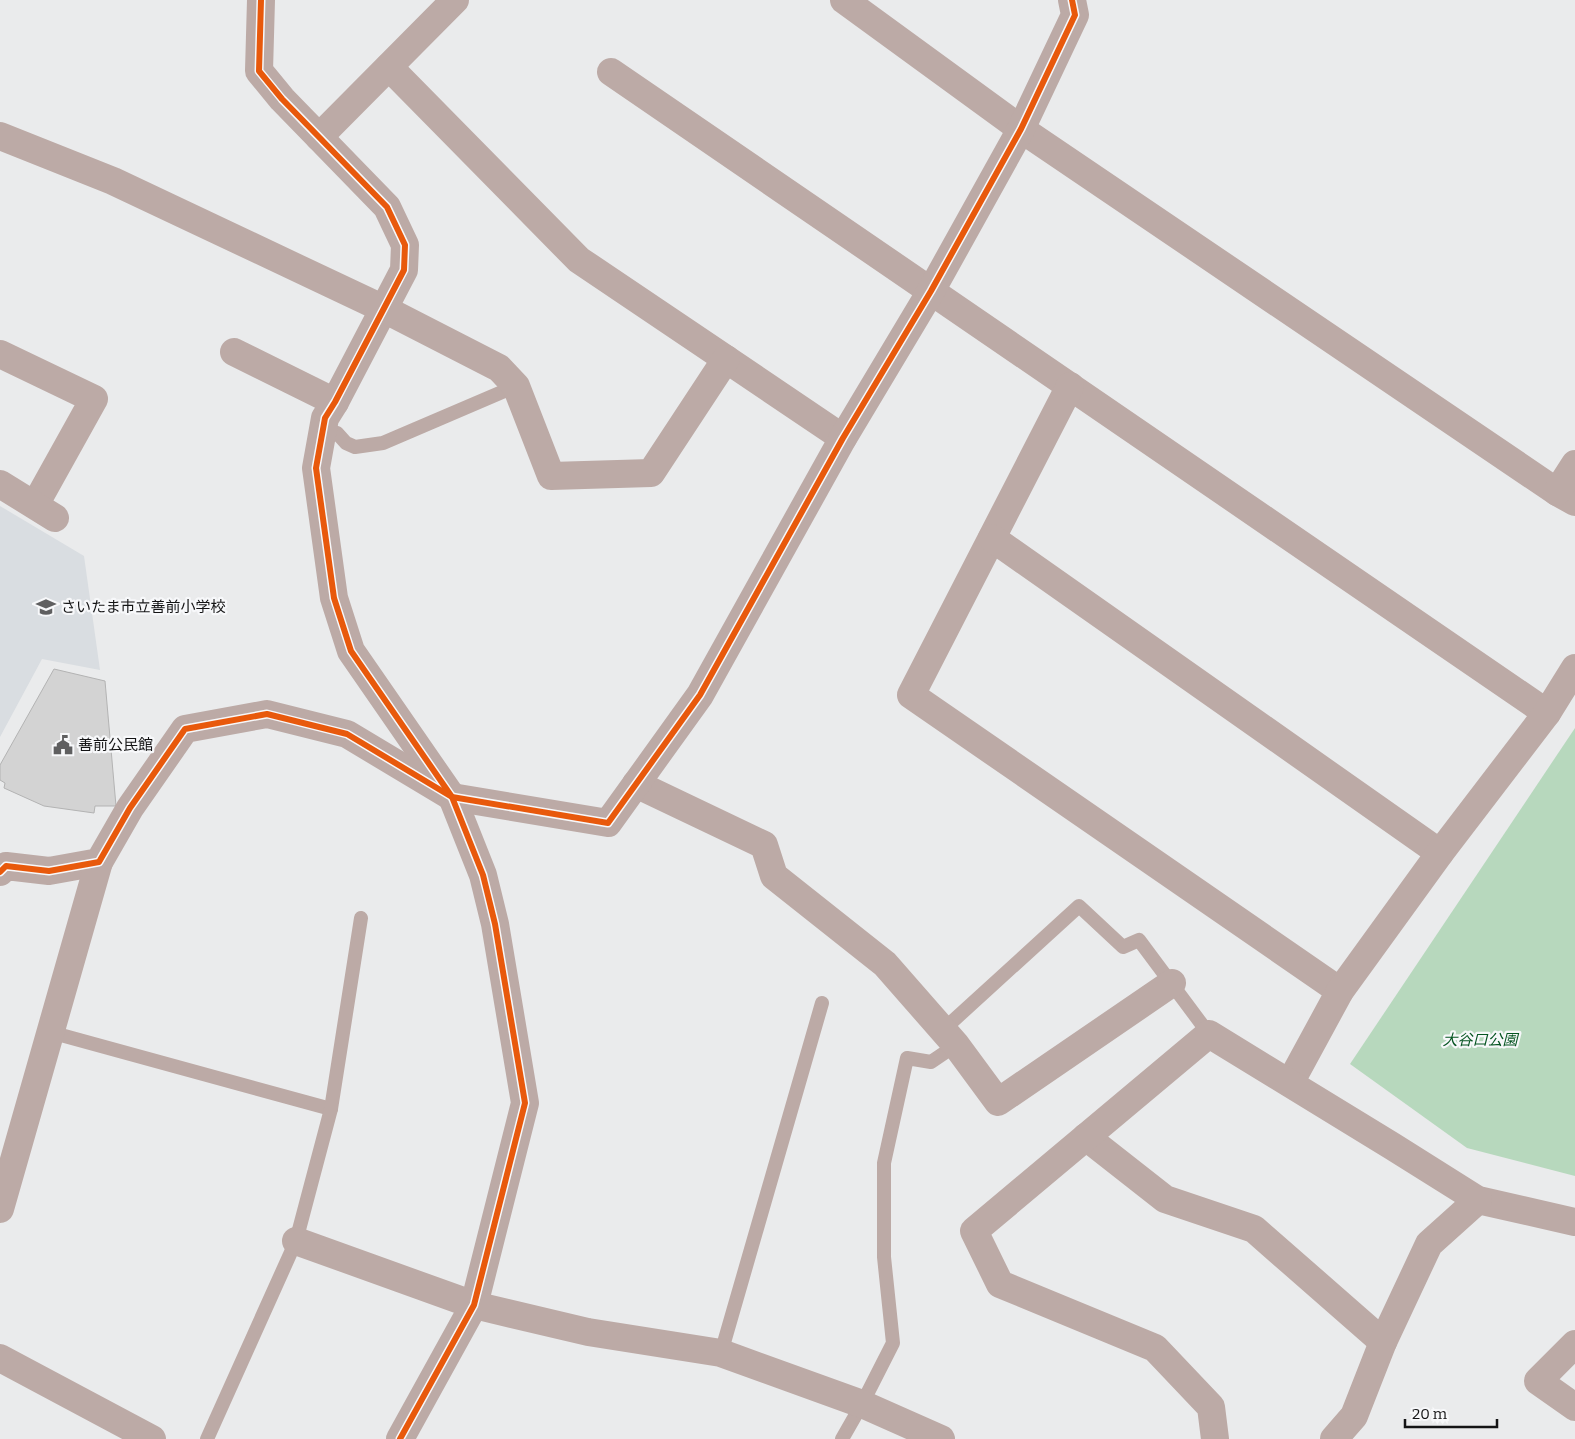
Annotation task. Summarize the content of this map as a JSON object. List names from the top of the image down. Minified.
{"parks":["大谷口公園"],"places":{"school or university":["さいたま市立善前小学校"],"public building":["善前公民館"]},"scale_bar":"20 m"}
